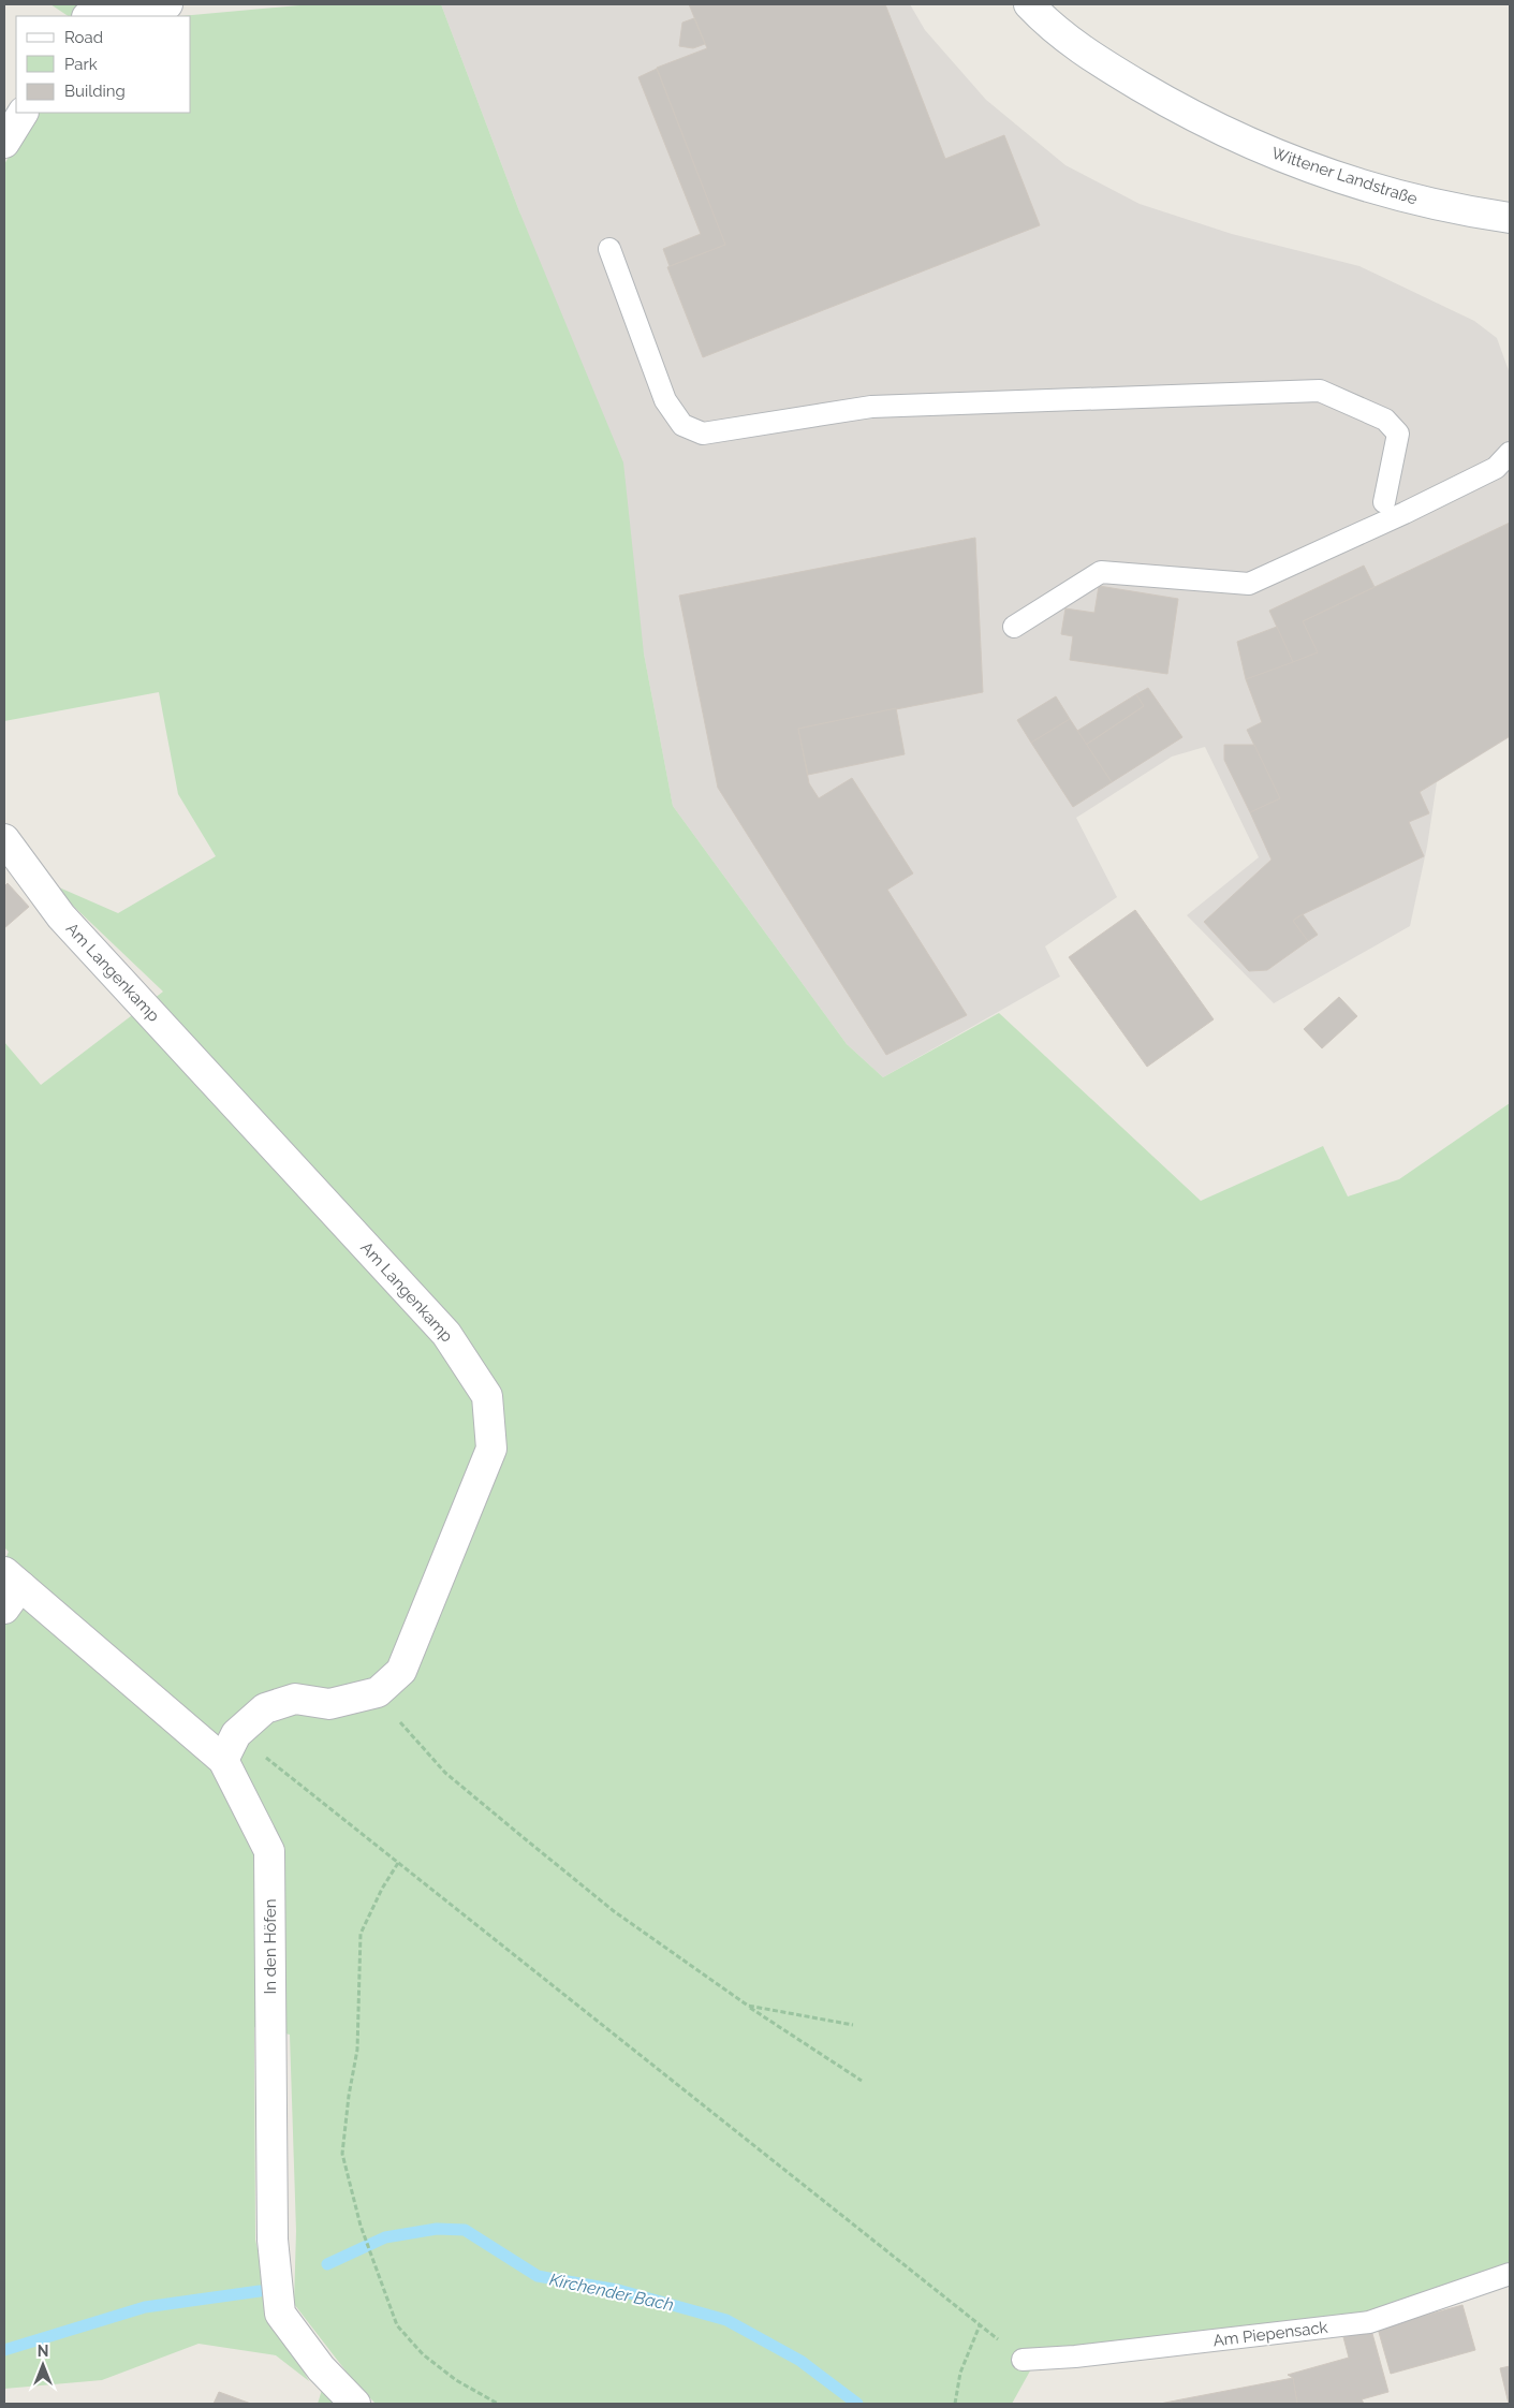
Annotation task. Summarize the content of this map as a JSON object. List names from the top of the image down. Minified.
{"streets":{"street":["Wittener Landstraße","Am Langenkamp","In den Höfen"],"lane":["Am Piepensack"]},"crossings":[["Am Langenkamp","In den Höfen"]],"water":["Kirchender Bach"],"legend":["Road","Park","Building"],"north":"top"}
